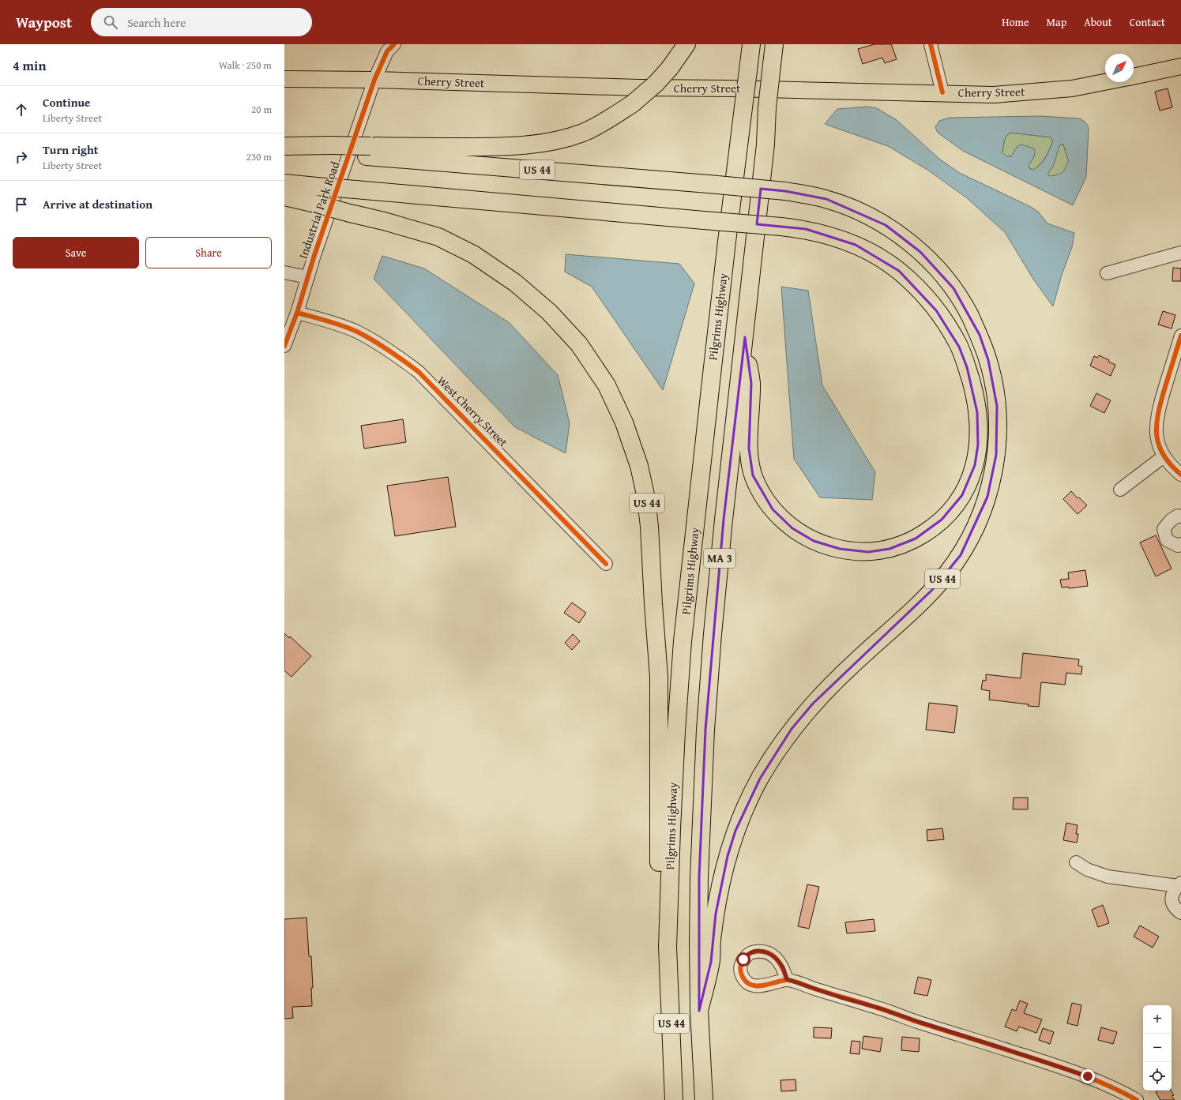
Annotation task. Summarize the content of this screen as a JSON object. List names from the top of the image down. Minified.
{"streets":{"highway":["US 44","Pilgrims Highway","MA 3"],"main road":["Cherry Street"],"street":["Industrial Park Road","West Cherry Street"]},"crossings":[["Cherry Street","Industrial Park Road"],["US 44","Pilgrims Highway"],["US 44","MA 3"],["Industrial Park Road","West Cherry Street"]],"north":"top right","page":{"header":"Waypost","search":"Search here","nav":["Home","Map","About","Contact"],"heading":["4 min","Walk · 250 m"],"list":[["Continue","Liberty Street","20 m"],["Turn right","Liberty Street","230 m"],"Arrive at destination"],"buttons":["Save","Share"],"map_buttons":["+","−"]}}
